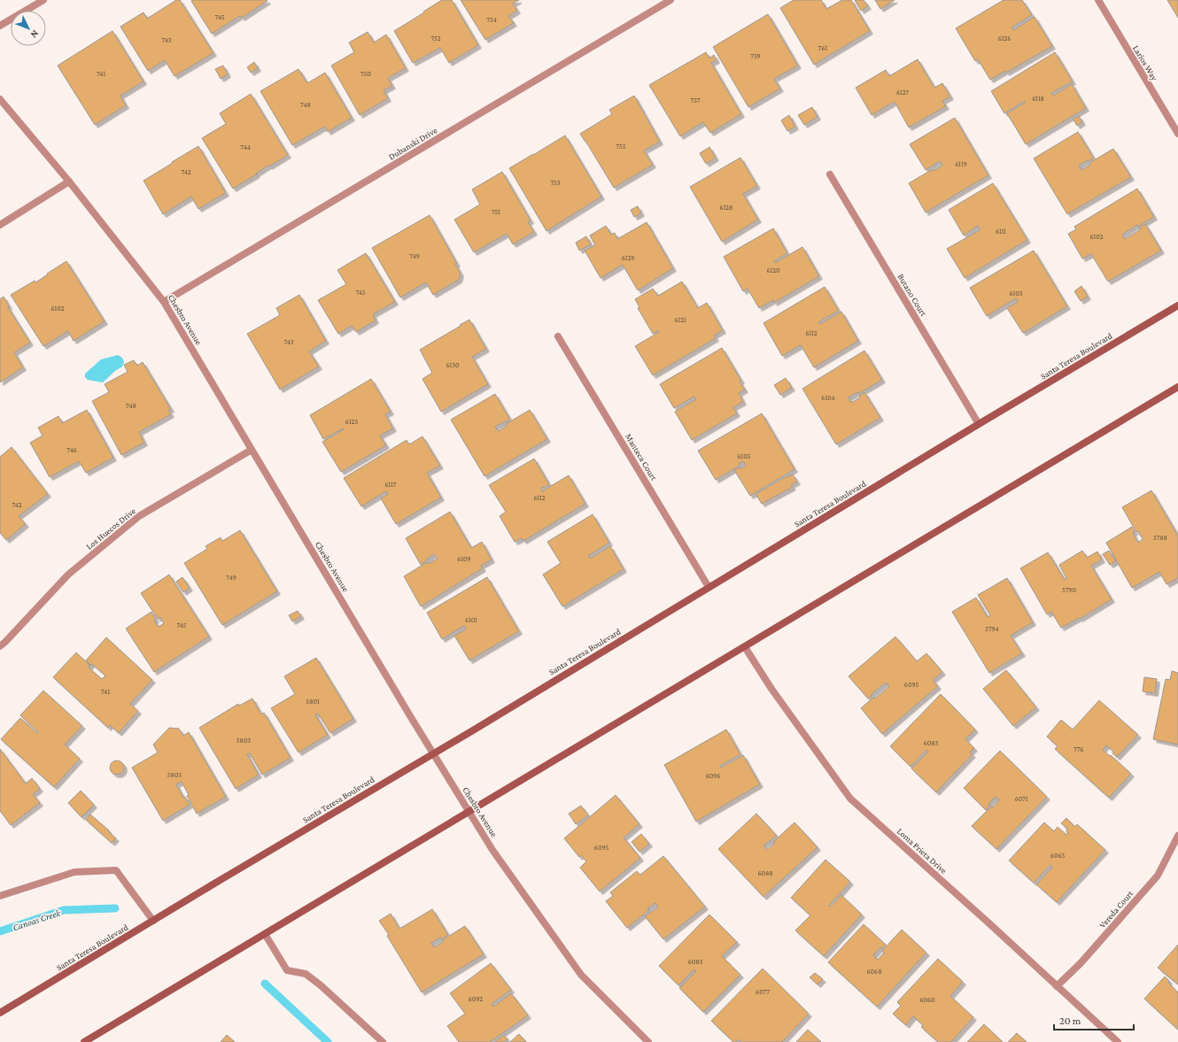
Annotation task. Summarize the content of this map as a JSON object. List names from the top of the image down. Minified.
{"streets":{"main road":["Santa Teresa Boulevard"],"street":["Larios Way","Dubanski Drive","Butano Court","Chesbro Avenue","Manteca Court","Los Huecos Drive","Loma Prieta Drive","Vereda Court"]},"crossings":[["Dubanski Drive","Chesbro Avenue"],["Butano Court","Santa Teresa Boulevard"],["Chesbro Avenue","Santa Teresa Boulevard"],["Chesbro Avenue","Los Huecos Drive"],["Santa Teresa Boulevard","Manteca Court"],["Loma Prieta Drive","Vereda Court"]],"water":["Canoas Creek"],"house_numbers":["745","754","752","6126","743","761","759","741","750","6127","6118","757","748","755","744","6119","742","753","6128","751","6111","6102","749","6129","6120","745","6103","6102","6121","6112","743","6130","6104","748","6125","746","6105","6117","6112","742","5788","6109","749","5790","6101","745","5794","6095","741","5801","5803","6083","776","5805","6096","6071","6095","6065","6088","6083","6068","6077","6092","6060"],"scale_bar":"20 m","north":"bottom right"}
